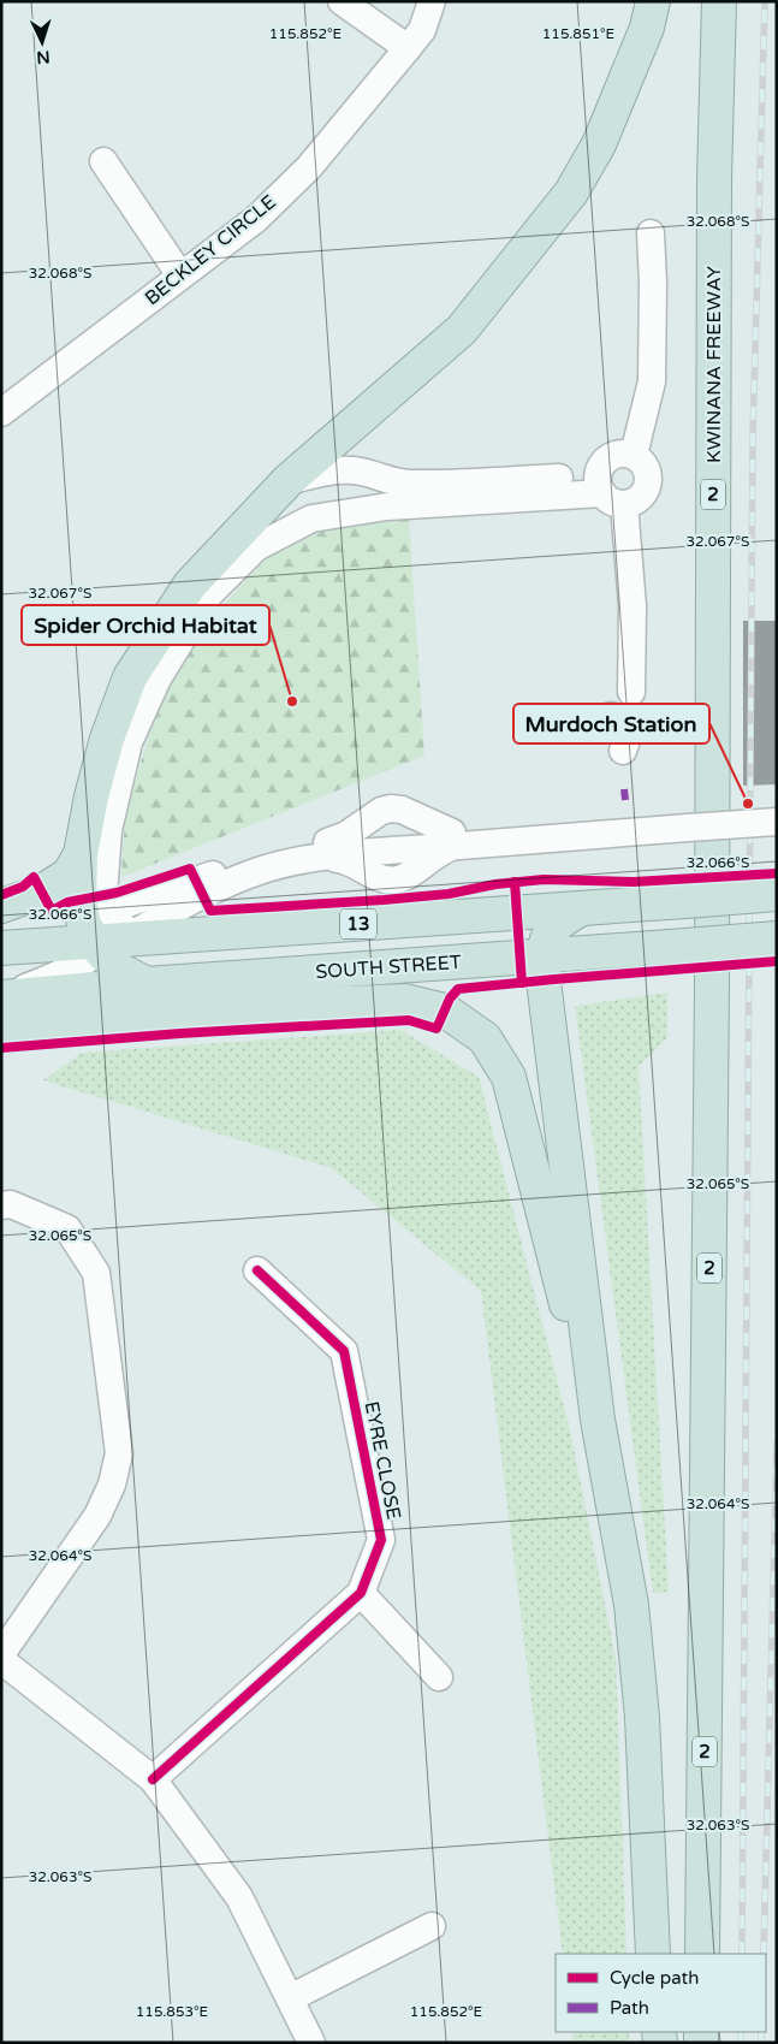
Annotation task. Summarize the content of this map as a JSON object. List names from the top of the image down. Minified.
{"streets":{"highway":["KWINANA FREEWAY","2","13","SOUTH STREET"],"street":["BECKLEY CIRCLE","EYRE CLOSE"]},"places":["Spider Orchid Habitat","Murdoch Station"],"legend":["Cycle path","Path"],"north":"bottom","coordinates":["115.852°E","115.851°E","32.068°S","32.067°S","32.066°S","32.065°S","32.064°S","32.063°S","115.853°E"]}
